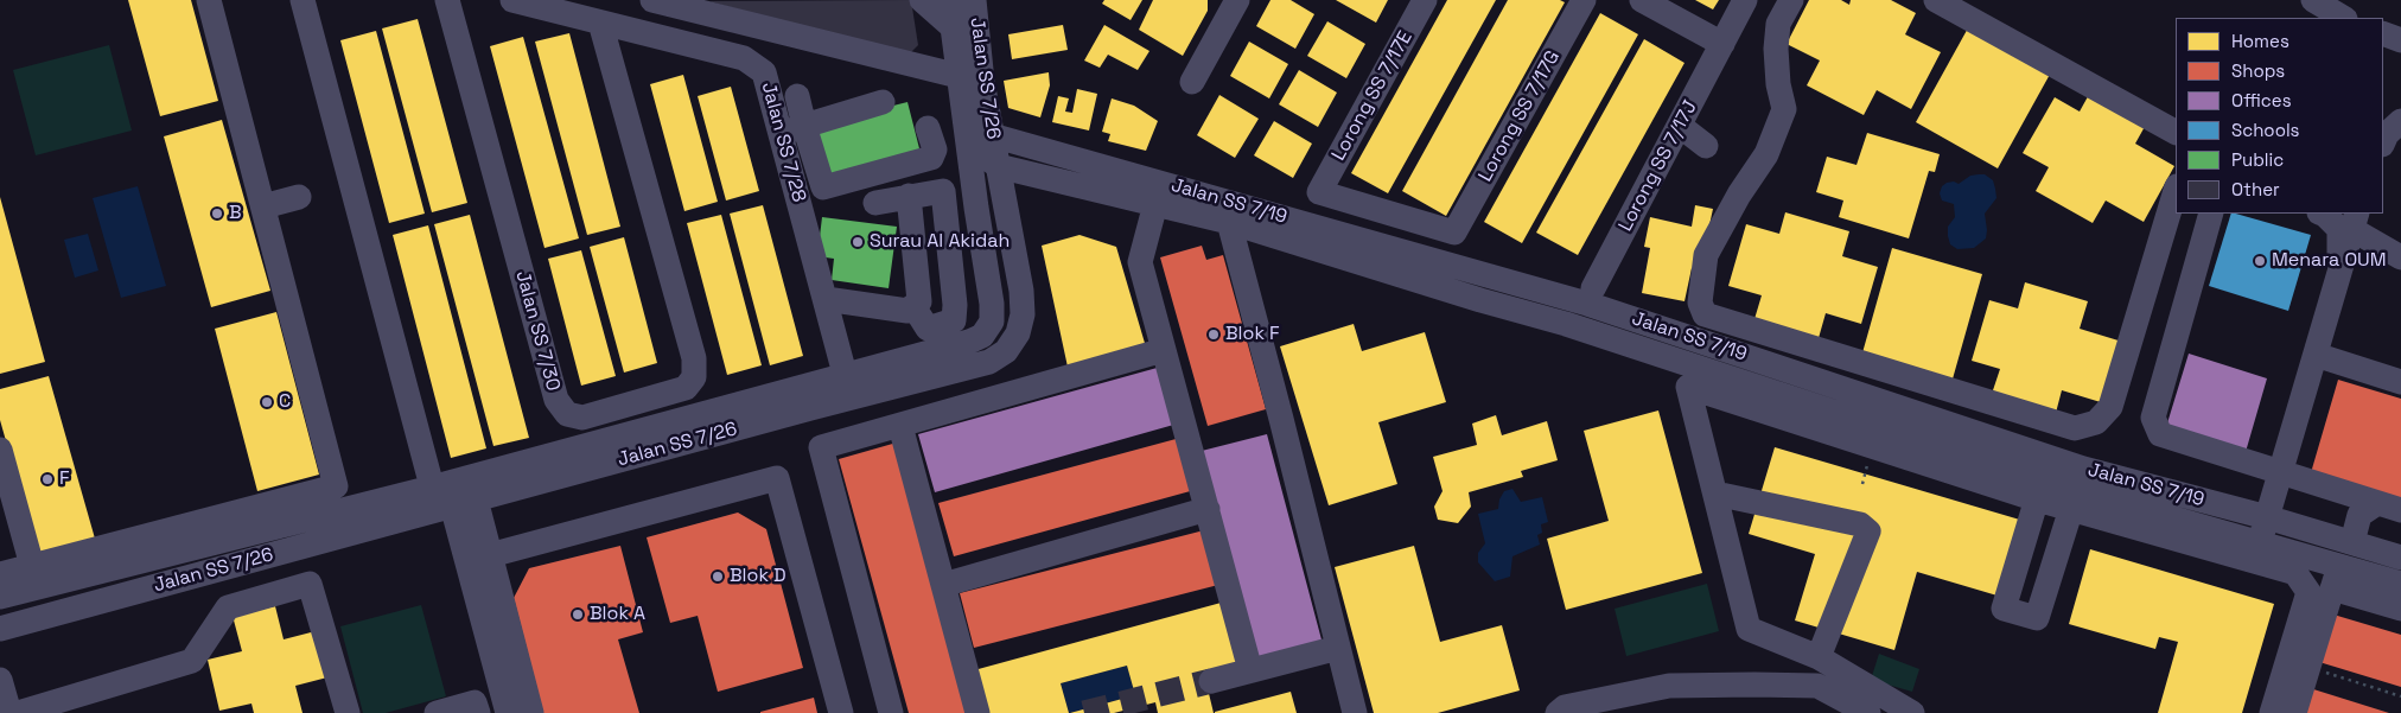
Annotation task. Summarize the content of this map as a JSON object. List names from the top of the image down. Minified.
{"streets":{"street":["Jalan SS 7/26","Lorong SS 7/17E","Lorong SS 7/17G","Jalan SS 7/28","Lorong SS 7/17J","Jalan SS 7/19","Jalan SS 7/30"]},"crossings":[["Jalan SS 7/26","Jalan SS 7/28"],["Jalan SS 7/26","Jalan SS 7/19"],["Lorong SS 7/17E","Lorong SS 7/17G"],["Jalan SS 7/28","Jalan SS 7/30"]],"places":["B","Surau Al Akidah","Menara OUM","Blok F","C","F","Blok D","Blok A"],"legend":["Homes","Shops","Offices","Schools","Public","Other"]}
